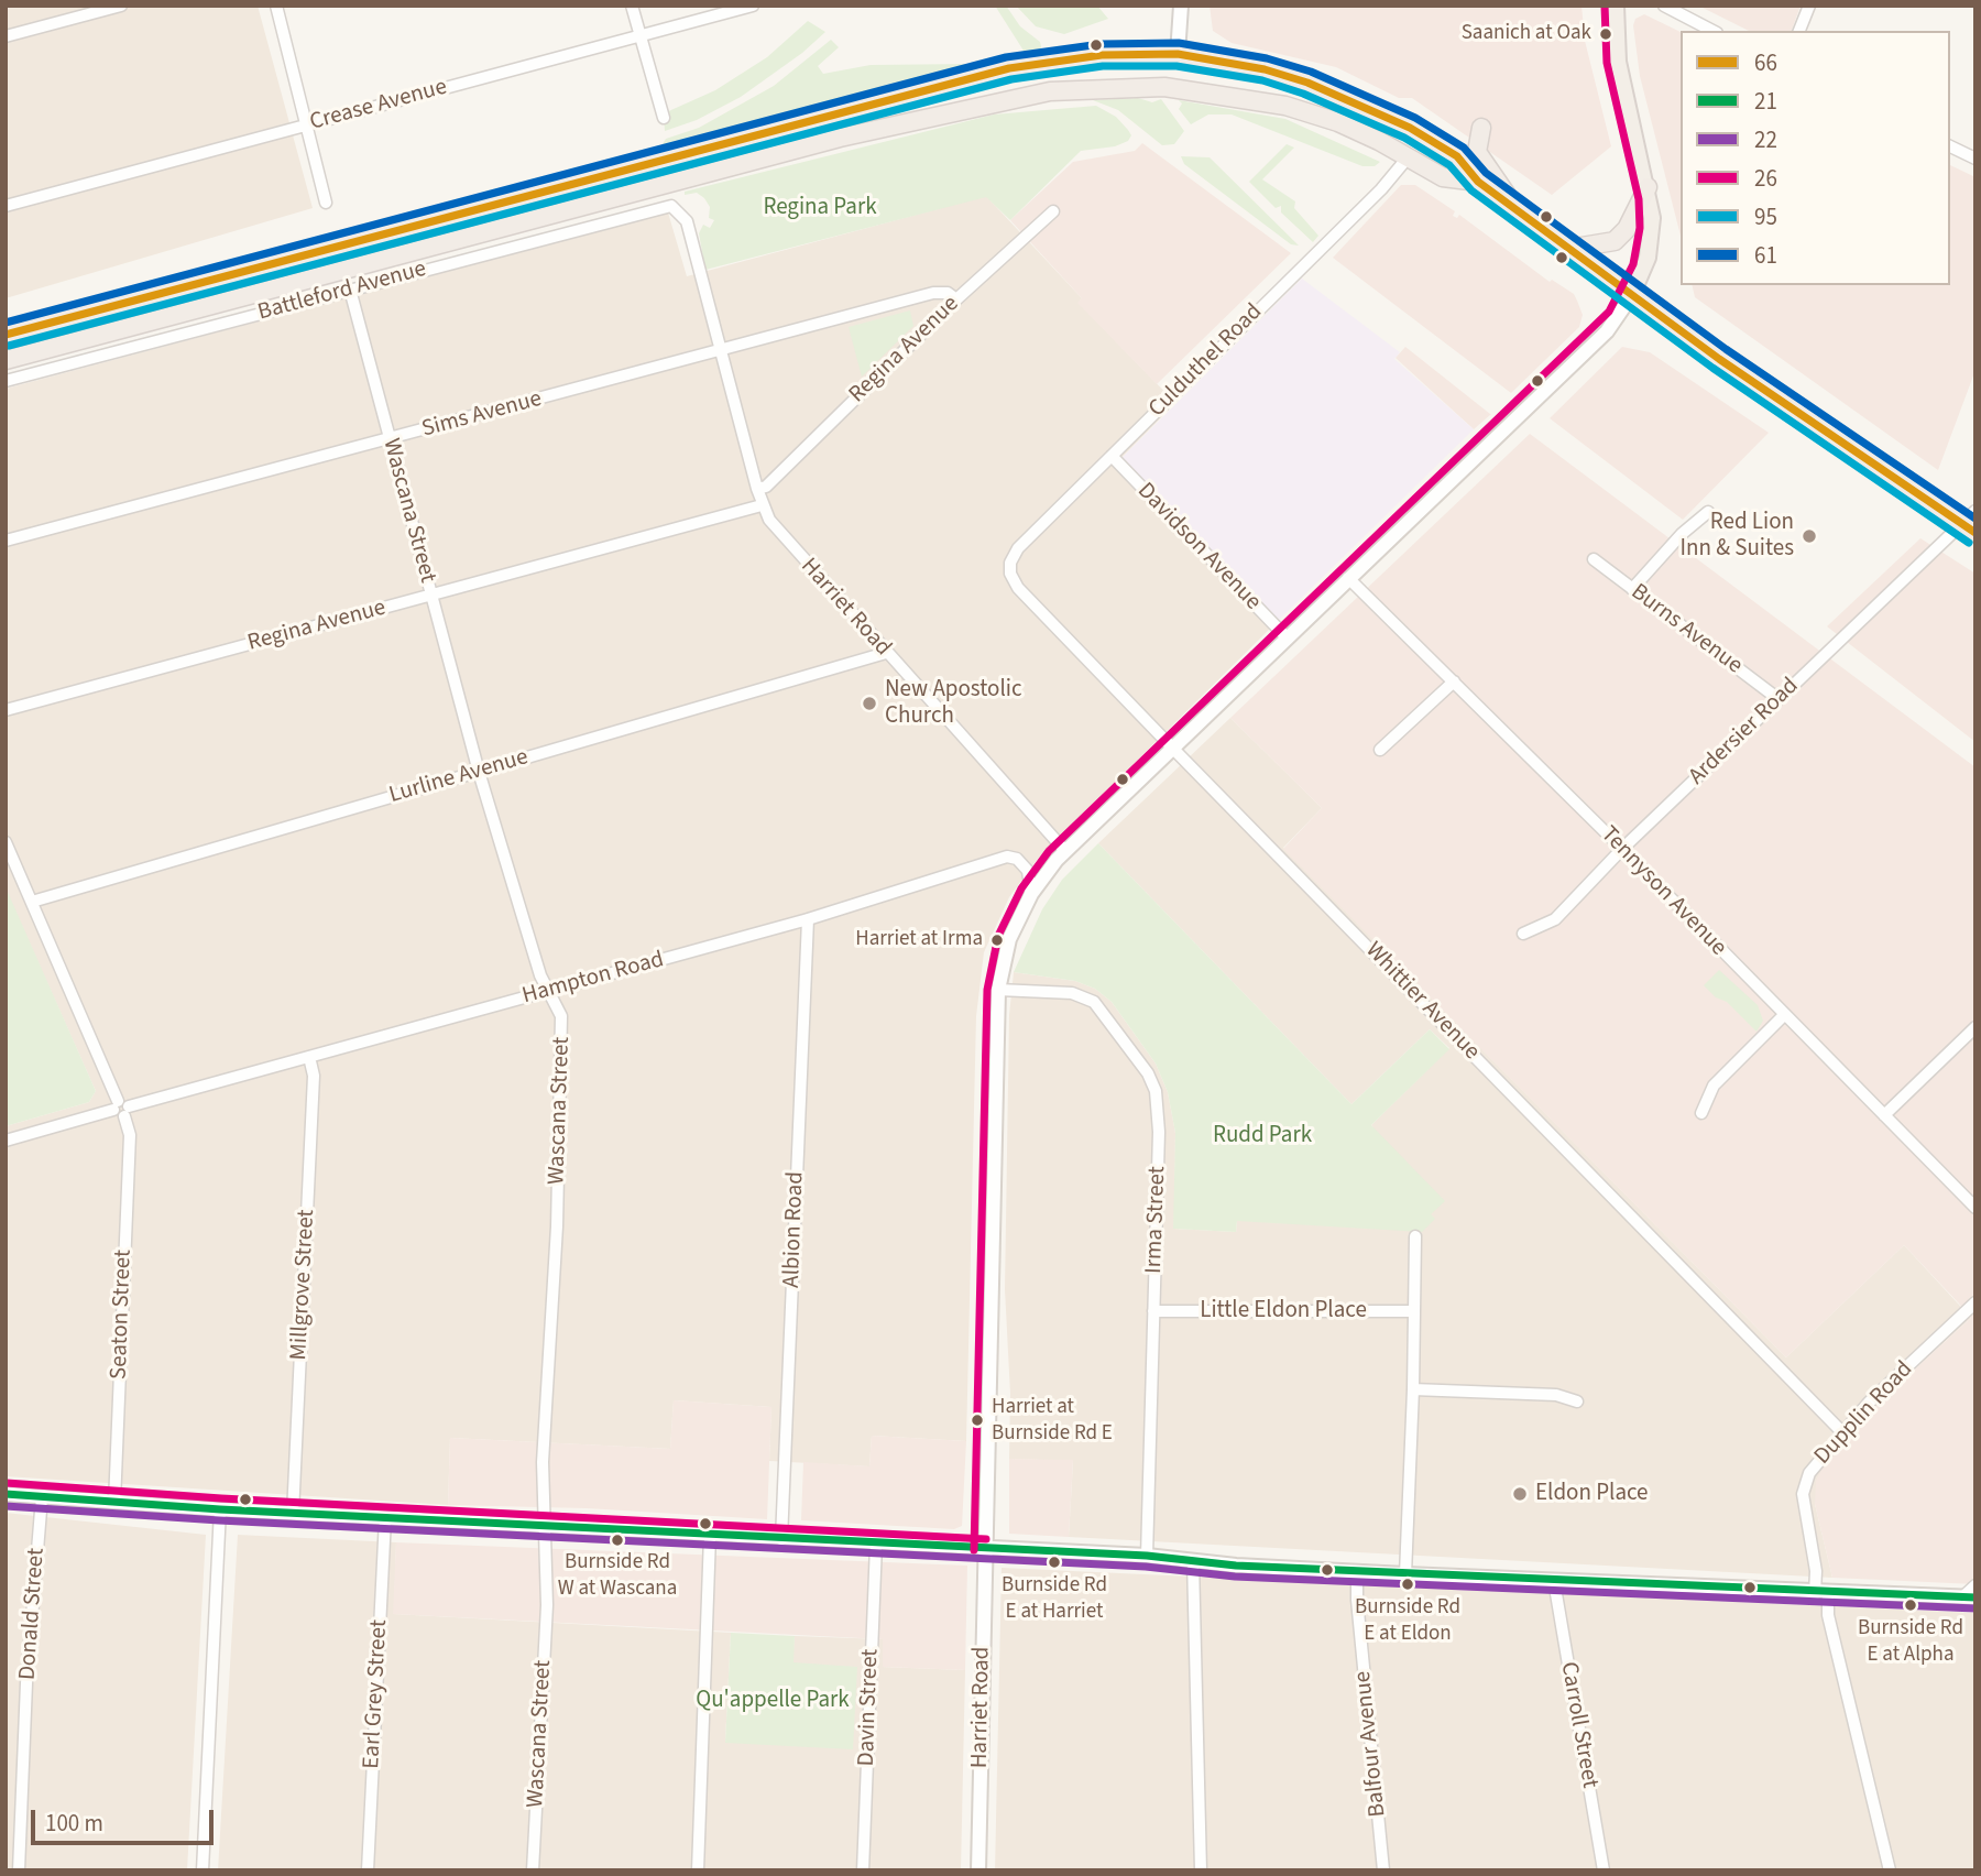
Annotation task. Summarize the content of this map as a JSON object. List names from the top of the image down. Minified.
{"streets":{"main road":["Harriet Road"],"street":["Crease Avenue","Battleford Avenue","Regina Avenue","Culduthel Road","Sims Avenue","Wascana Street","Davidson Avenue","Burns Avenue","Ardersier Road","Lurline Avenue","Tennyson Avenue","Hampton Road","Whittier Avenue","Irma Street","Albion Road","Millgrove Street","Little Eldon Place","Seaton Street","Dupplin Road","Donald Street","Earl Grey Street","Davin Street","Carroll Street","Balfour Avenue"]},"crossings":[["Battleford Avenue","Wascana Street"],["Battleford Avenue","Harriet Road"],["Regina Avenue","Sims Avenue"],["Regina Avenue","Wascana Street"],["Regina Avenue","Harriet Road"],["Culduthel Road","Davidson Avenue"],["Culduthel Road","Whittier Avenue"],["Sims Avenue","Wascana Street"],["Sims Avenue","Harriet Road"],["Wascana Street","Lurline Avenue"],["Wascana Street","Hampton Road"],["Harriet Road","Lurline Avenue"],["Harriet Road","Hampton Road"],["Harriet Road","Irma Street"],["Burns Avenue","Ardersier Road"],["Ardersier Road","Tennyson Avenue"],["Hampton Road","Albion Road"],["Hampton Road","Millgrove Street"],["Hampton Road","Seaton Street"],["Whittier Avenue","Dupplin Road"],["Irma Street","Little Eldon Place"]],"parks":["Regina Park","Rudd Park","Qu'appelle Park"],"places":["Saanich at Oak","Red Lion Inn & Suites","New Apostolic Church","Harriet at Irma","Harriet at Burnside Rd E","Eldon Place","Burnside Rd W at Wascana","Burnside Rd E at Harriet","Burnside Rd E at Eldon","Burnside Rd E at Alpha"],"lines":["transit line 26","transit line 61","transit line 66","transit line 95","transit line 21","transit line 22"],"legend":["66","21","22","26","95","61"],"scale_bar":"100 m"}
